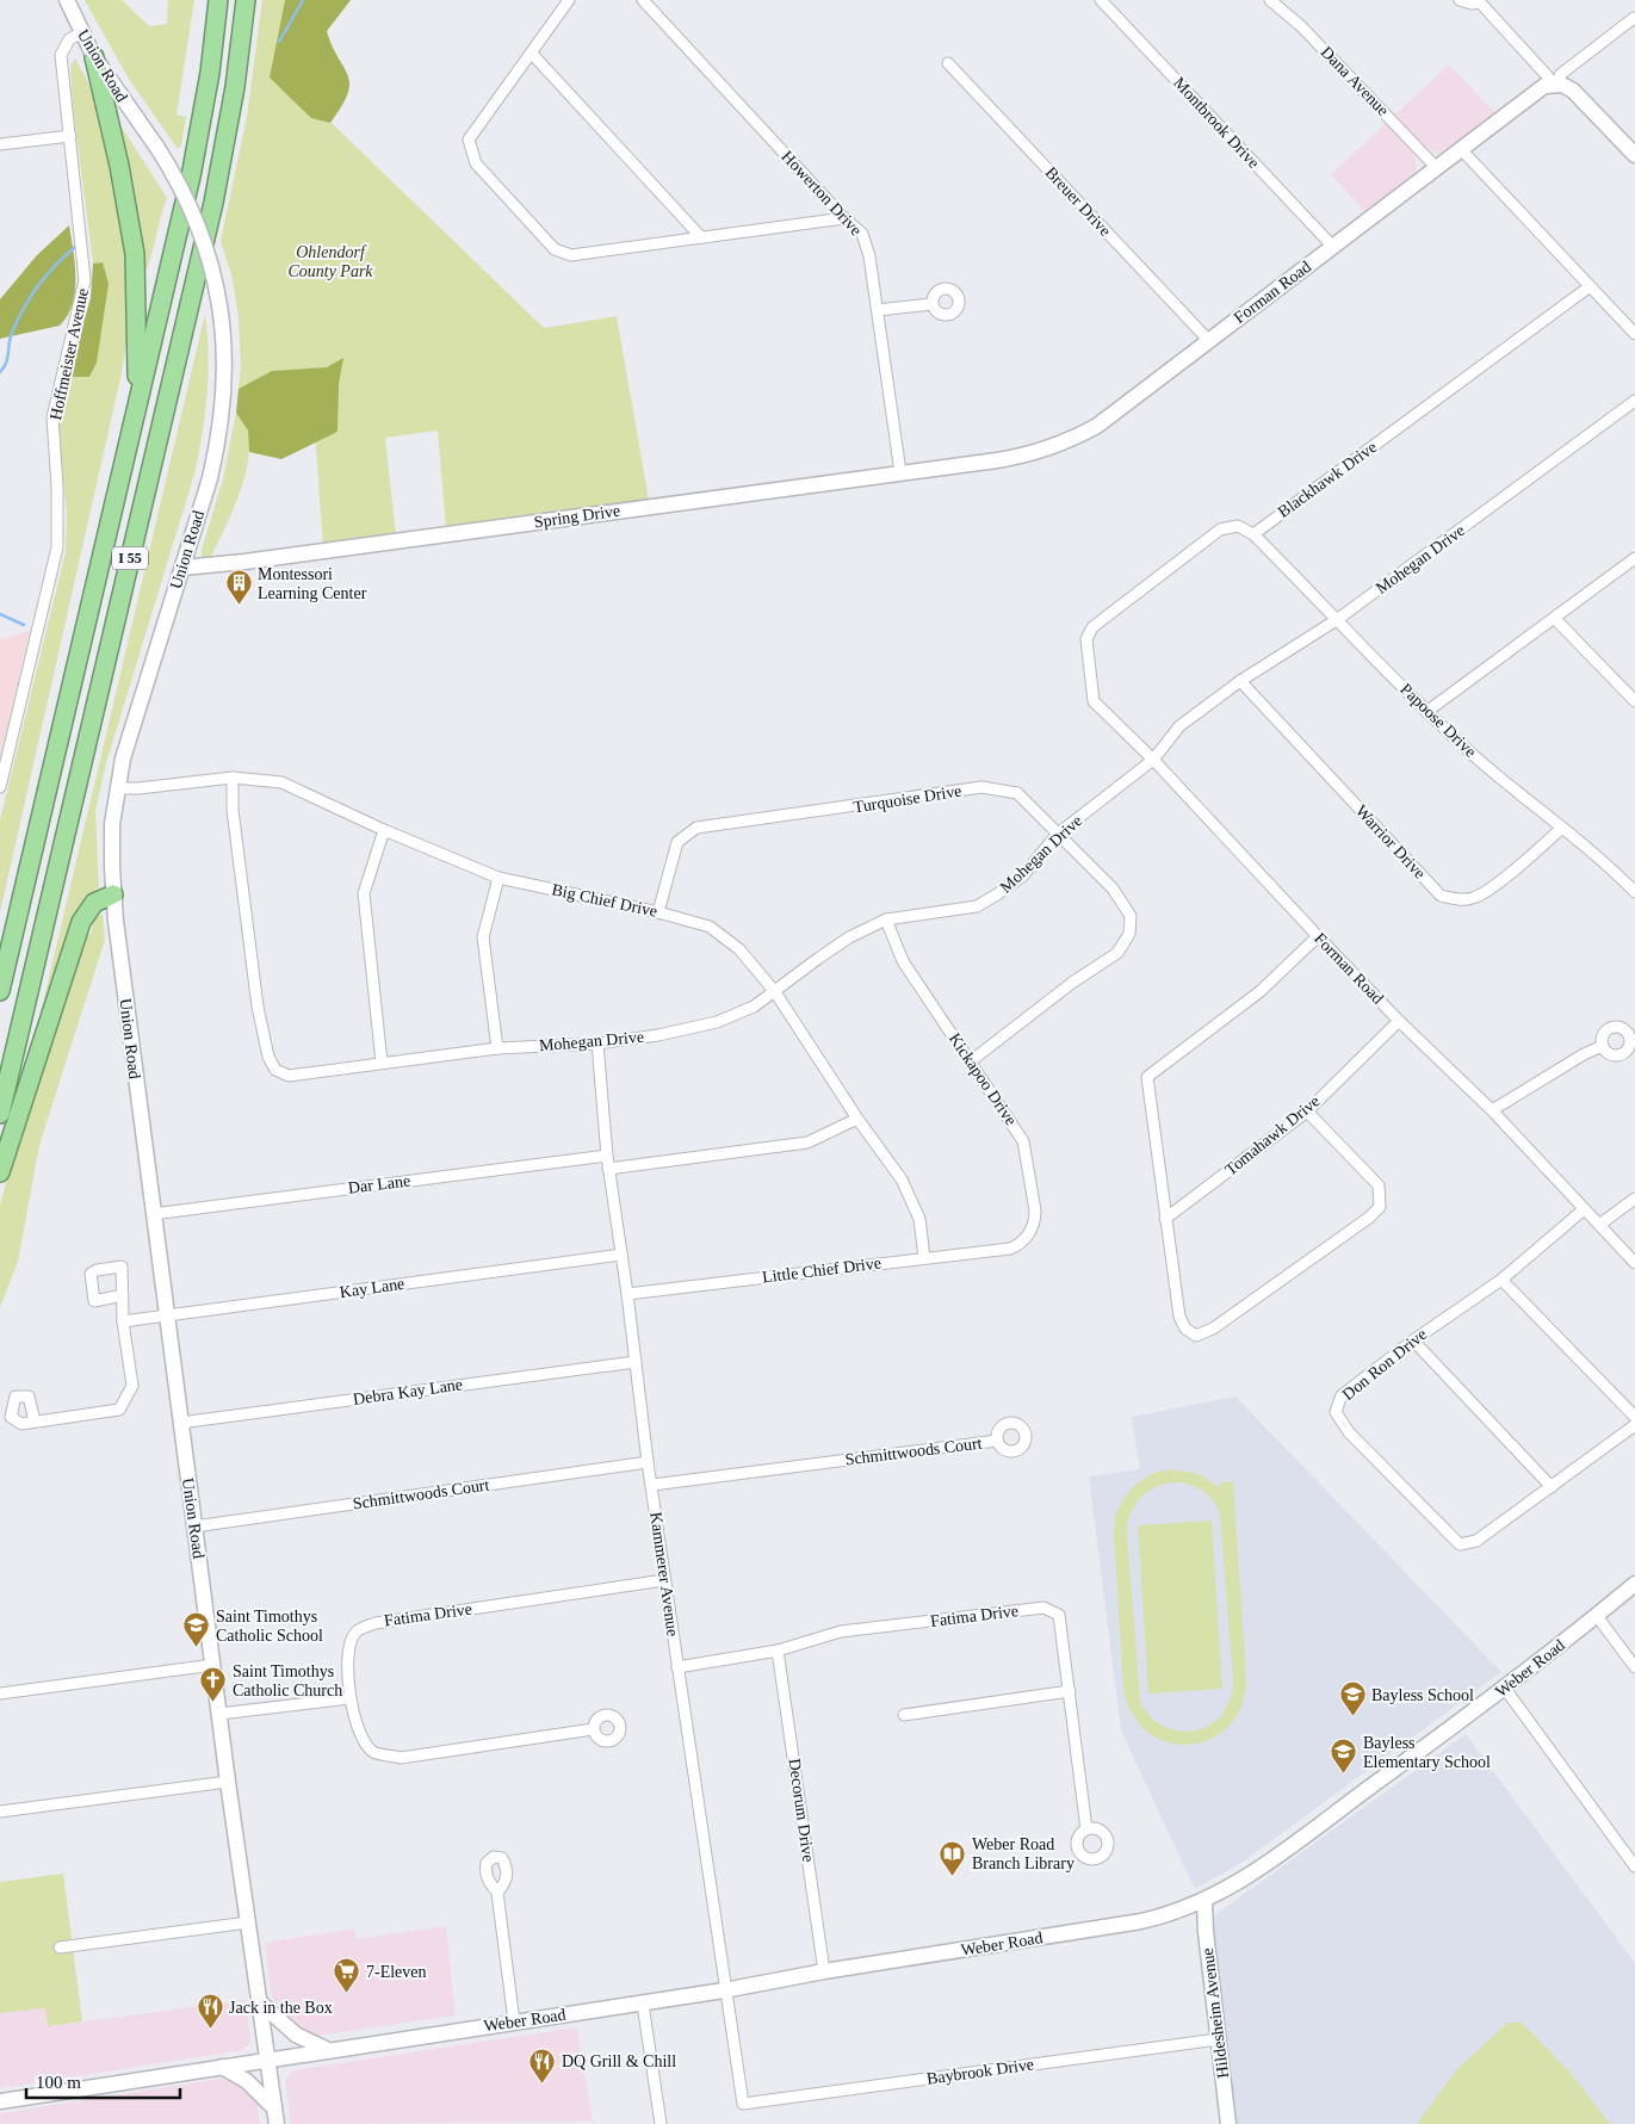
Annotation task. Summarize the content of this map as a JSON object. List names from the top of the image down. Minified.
{"streets":{"highway":["I 55"],"main road":["Union Road","Forman Road","Spring Drive","Weber Road","Hildesheim Avenue"],"street":["Dana Avenue","Montbrook Drive","Howerton Drive","Breuer Drive","Hoffmeister Avenue","Blackhawk Drive","Mohegan Drive","Papoose Drive","Turquoise Drive","Warrior Drive","Big Chief Drive","Kickapoo Drive","Tomahawk Drive","Dar Lane","Little Chief Drive","Kay Lane","Don Ron Drive","Debra Kay Lane","Schmittwoods Court","Kammerer Avenue","Fatima Drive","Decorum Drive","Baybrook Drive"]},"crossings":[["Union Road","Hoffmeister Avenue"],["Union Road","Spring Drive"],["Union Road","Big Chief Drive"],["Union Road","Dar Lane"],["Union Road","Kay Lane"],["Union Road","Debra Kay Lane"],["Union Road","Schmittwoods Court"],["Union Road","Weber Road"],["Dana Avenue","Forman Road"],["Montbrook Drive","Forman Road"],["Howerton Drive","Spring Drive"],["Breuer Drive","Forman Road"],["Forman Road","Blackhawk Drive"],["Forman Road","Spring Drive"],["Forman Road","Mohegan Drive"],["Forman Road","Papoose Drive"],["Forman Road","Tomahawk Drive"],["Forman Road","Don Ron Drive"],["Blackhawk Drive","Papoose Drive"],["Mohegan Drive","Papoose Drive"],["Mohegan Drive","Turquoise Drive"],["Mohegan Drive","Warrior Drive"],["Mohegan Drive","Big Chief Drive"],["Mohegan Drive","Kickapoo Drive"],["Mohegan Drive","Kammerer Avenue"],["Papoose Drive","Warrior Drive"],["Turquoise Drive","Big Chief Drive"],["Turquoise Drive","Kickapoo Drive"],["Big Chief Drive","Little Chief Drive"],["Kickapoo Drive","Little Chief Drive"],["Dar Lane","Kammerer Avenue"],["Little Chief Drive","Kammerer Avenue"],["Kay Lane","Kammerer Avenue"],["Debra Kay Lane","Kammerer Avenue"],["Schmittwoods Court","Kammerer Avenue"],["Kammerer Avenue","Fatima Drive"],["Kammerer Avenue","Weber Road"],["Kammerer Avenue","Baybrook Drive"],["Fatima Drive","Decorum Drive"],["Weber Road","Decorum Drive"],["Weber Road","Hildesheim Avenue"],["Hildesheim Avenue","Baybrook Drive"]],"parks":["Ohlendorf County Park"],"places":{"building":["Montessori Learning Center"],"school or university":["Saint Timothys Catholic School","Bayless School","Bayless Elementary School"],"church":["Saint Timothys Catholic Church"],"library":["Weber Road Branch Library"],"supermarket":["7-Eleven"],"restaurant":["Jack in the Box","DQ Grill & Chill"]},"scale_bar":"100 m"}
